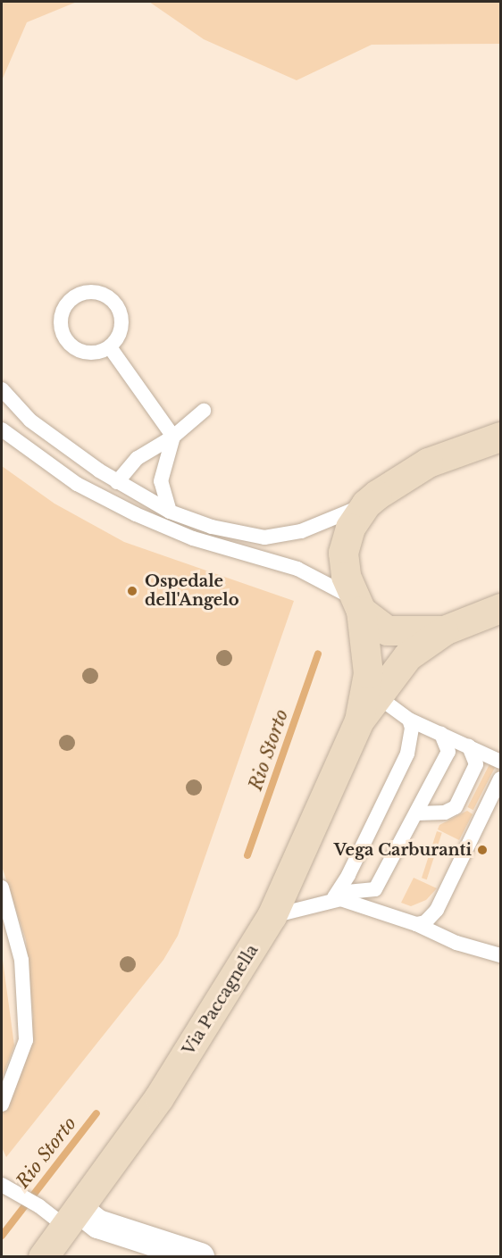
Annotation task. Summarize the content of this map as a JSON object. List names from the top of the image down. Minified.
{"streets":{"main road":["Via Paccagnella"]},"water":["Rio Storto"],"places":["Ospedale dell'Angelo","Vega Carburanti"]}
